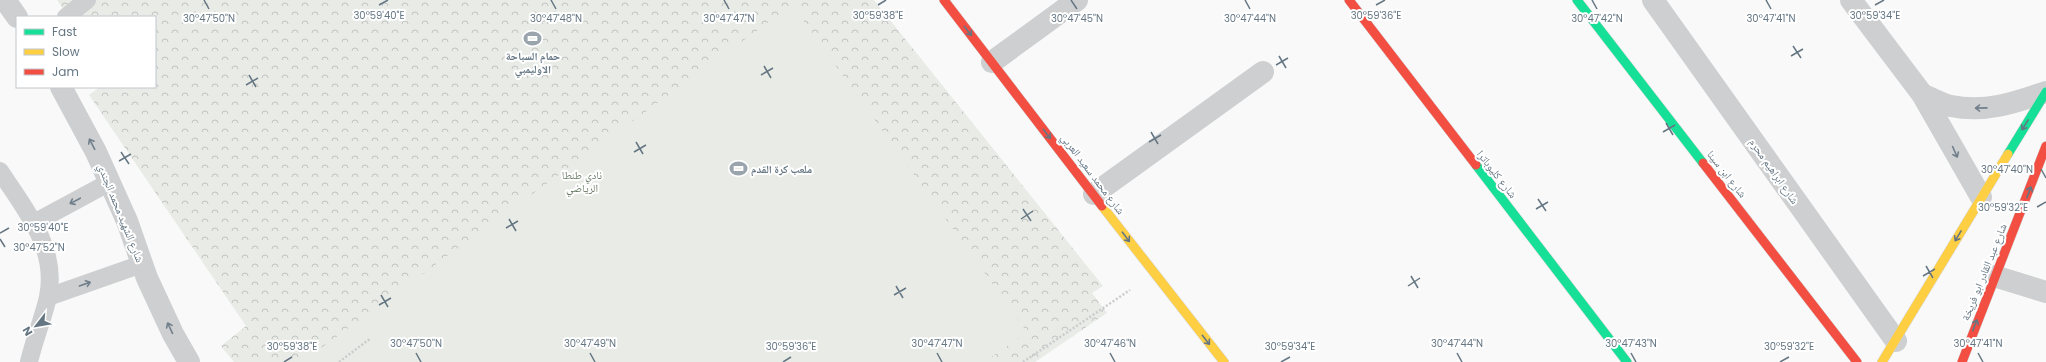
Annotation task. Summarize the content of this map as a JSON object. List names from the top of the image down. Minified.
{"streets":{"street":["شارع ابراهيم محرم","شارع محمد سعيد العربي","شارع كليوباترا","شارع ابن سينا","شارع الشهيد محمد الجندي","شارع عبد القادر ابو فريخة"]},"one_way":["شارع محمد سعيد العربي","شارع الشهيد محمد الجندي"],"parks":["نادي طنطا الرياضي"],"places":{"sports":["حمام السباحة الاوليمبي","ملعب كرة القدم"]},"legend":["Fast","Slow","Jam"],"north":"bottom left","coordinates":["30°59'34\"E","30°59'40\"E","30°59'38\"E","30°59'36\"E","30°47'42\"N","30°47'50\"N","30°47'48\"N","30°47'47\"N","30°47'45\"N","30°47'44\"N","30°47'41\"N","30°47'40\"N","30°59'32\"E","30°47'52\"N","30°47'49\"N","30°47'46\"N","30°47'43\"N"]}
